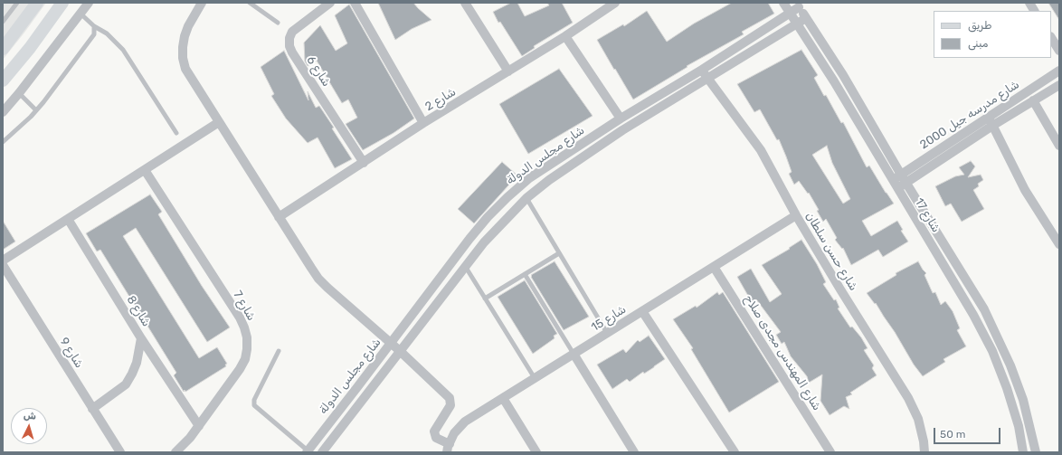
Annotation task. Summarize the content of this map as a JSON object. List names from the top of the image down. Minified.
{"streets":{"street":["شارع 6","شارع 2","شارع مدرسه جيل 2000","شارع مجلس الدولة","شارع 17","شارع حسن سلطان","شارع 7","شارع 8","شارع 15","شارع 9","شارع المهندس مجدى صلاح"]},"crossings":[["شارع 6","شارع 2"],["شارع مدرسه جيل 2000","شارع 17"],["شارع مجلس الدولة","شارع 17"],["شارع مجلس الدولة","شارع حسن سلطان"],["شارع حسن سلطان","شارع 15"],["شارع 8","شارع 9"],["شارع 15","شارع المهندس مجدى صلاح"]],"legend":["طريق","مبنى"],"scale_bar":"50 m","north":"top"}
